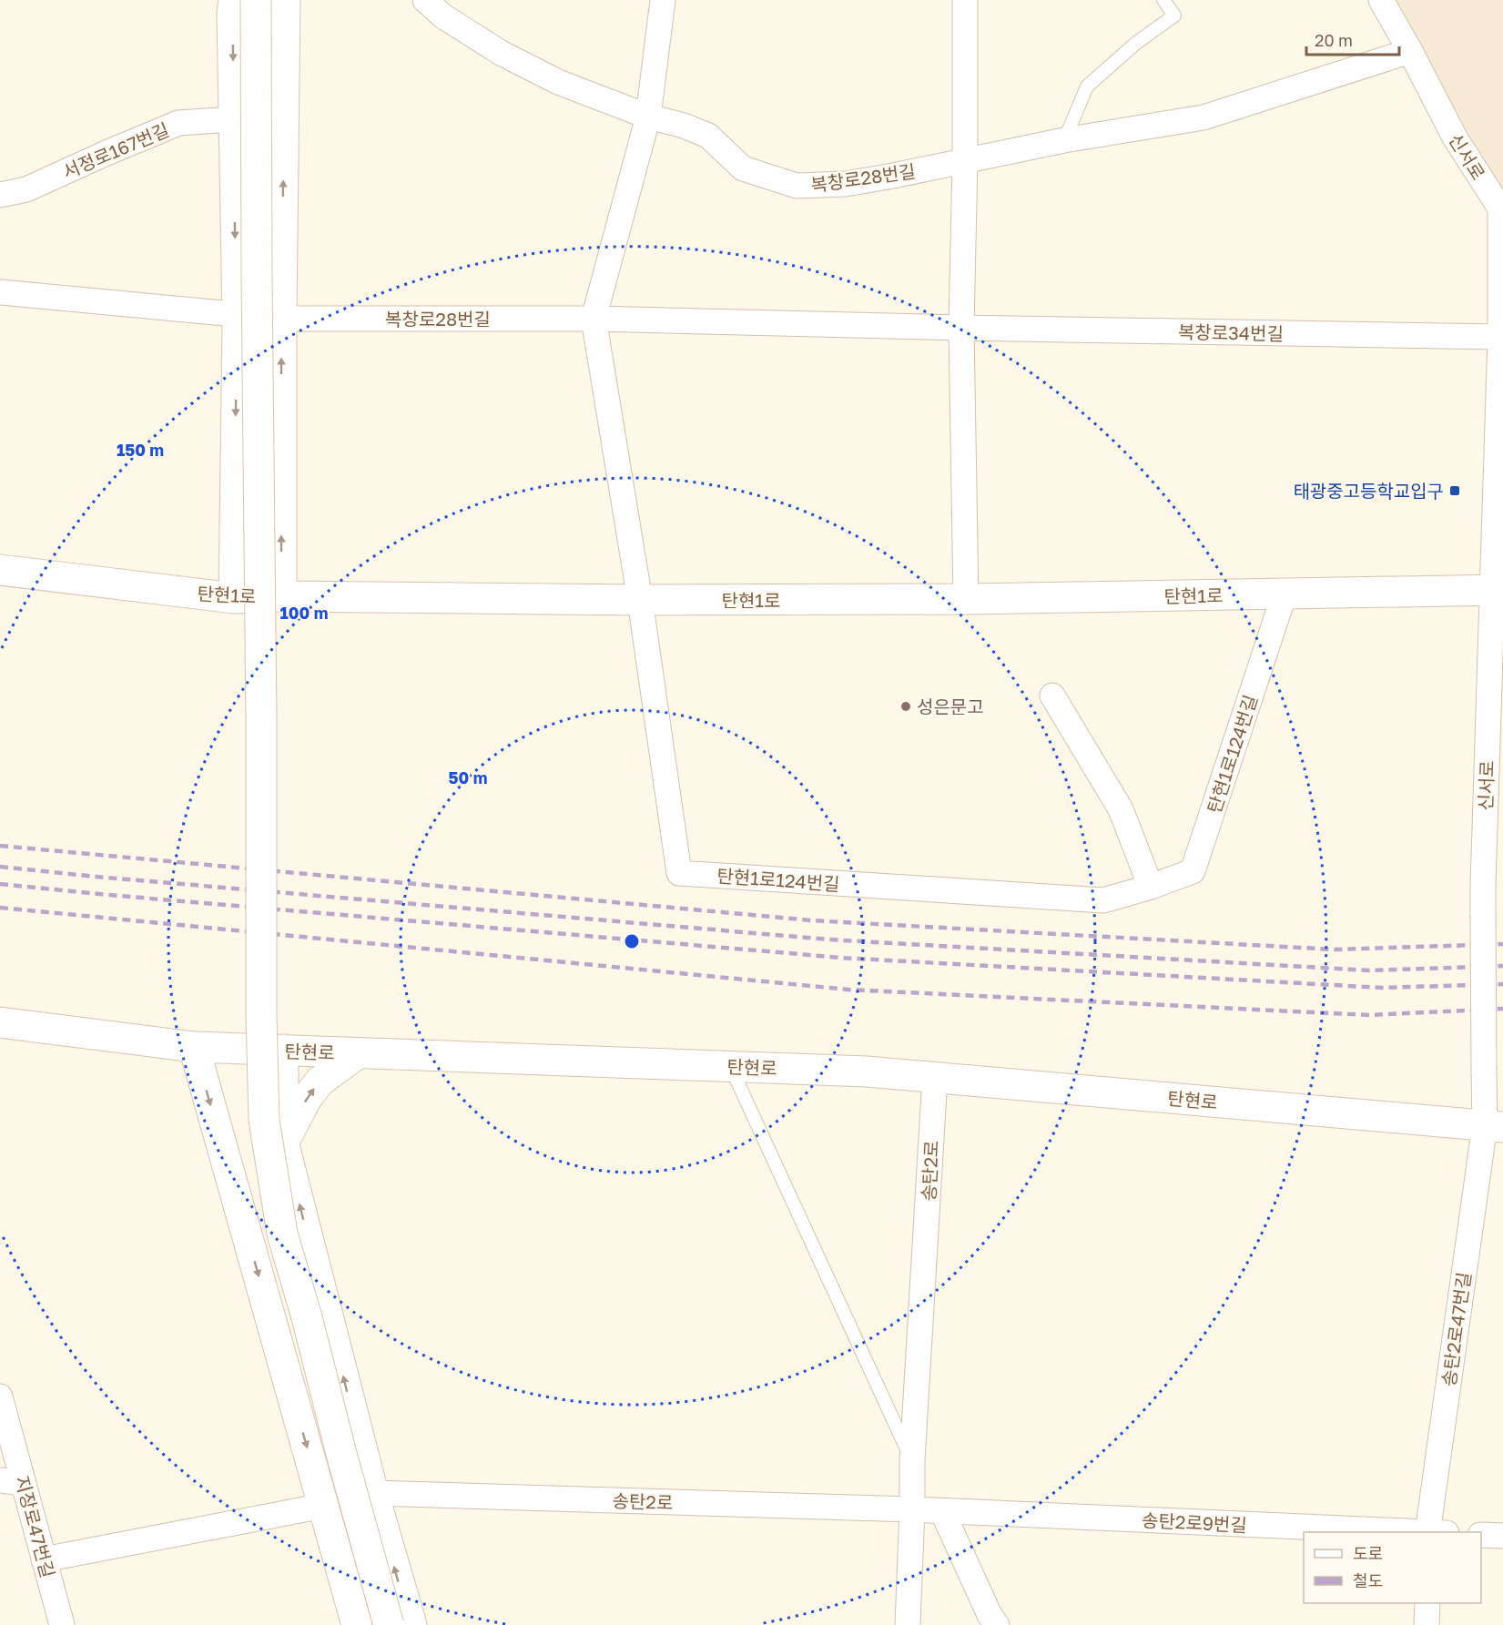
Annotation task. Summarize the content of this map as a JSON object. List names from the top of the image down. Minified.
{"streets":{"street":["서정로167번길","신서로","복창로28번길","복창로34번길","탄현1로","탄현1로124번길","탄현로","송탄2로","송탄2로47번길","송탄2로9번길","지장로47번길"]},"crossings":[["신서로","복창로34번길"],["신서로","탄현1로"],["신서로","탄현로"],["신서로","송탄2로47번길"],["복창로28번길","복창로34번길"],["탄현1로","탄현1로124번길"],["탄현로","송탄2로"],["탄현로","송탄2로47번길"],["송탄2로","송탄2로9번길"]],"places":{"transit":["태광중고등학교입구"],"other":["성은문고"]},"legend":["도로","철도"],"scale_bar":"20 m","rings":["150 m","100 m","50 m"]}
